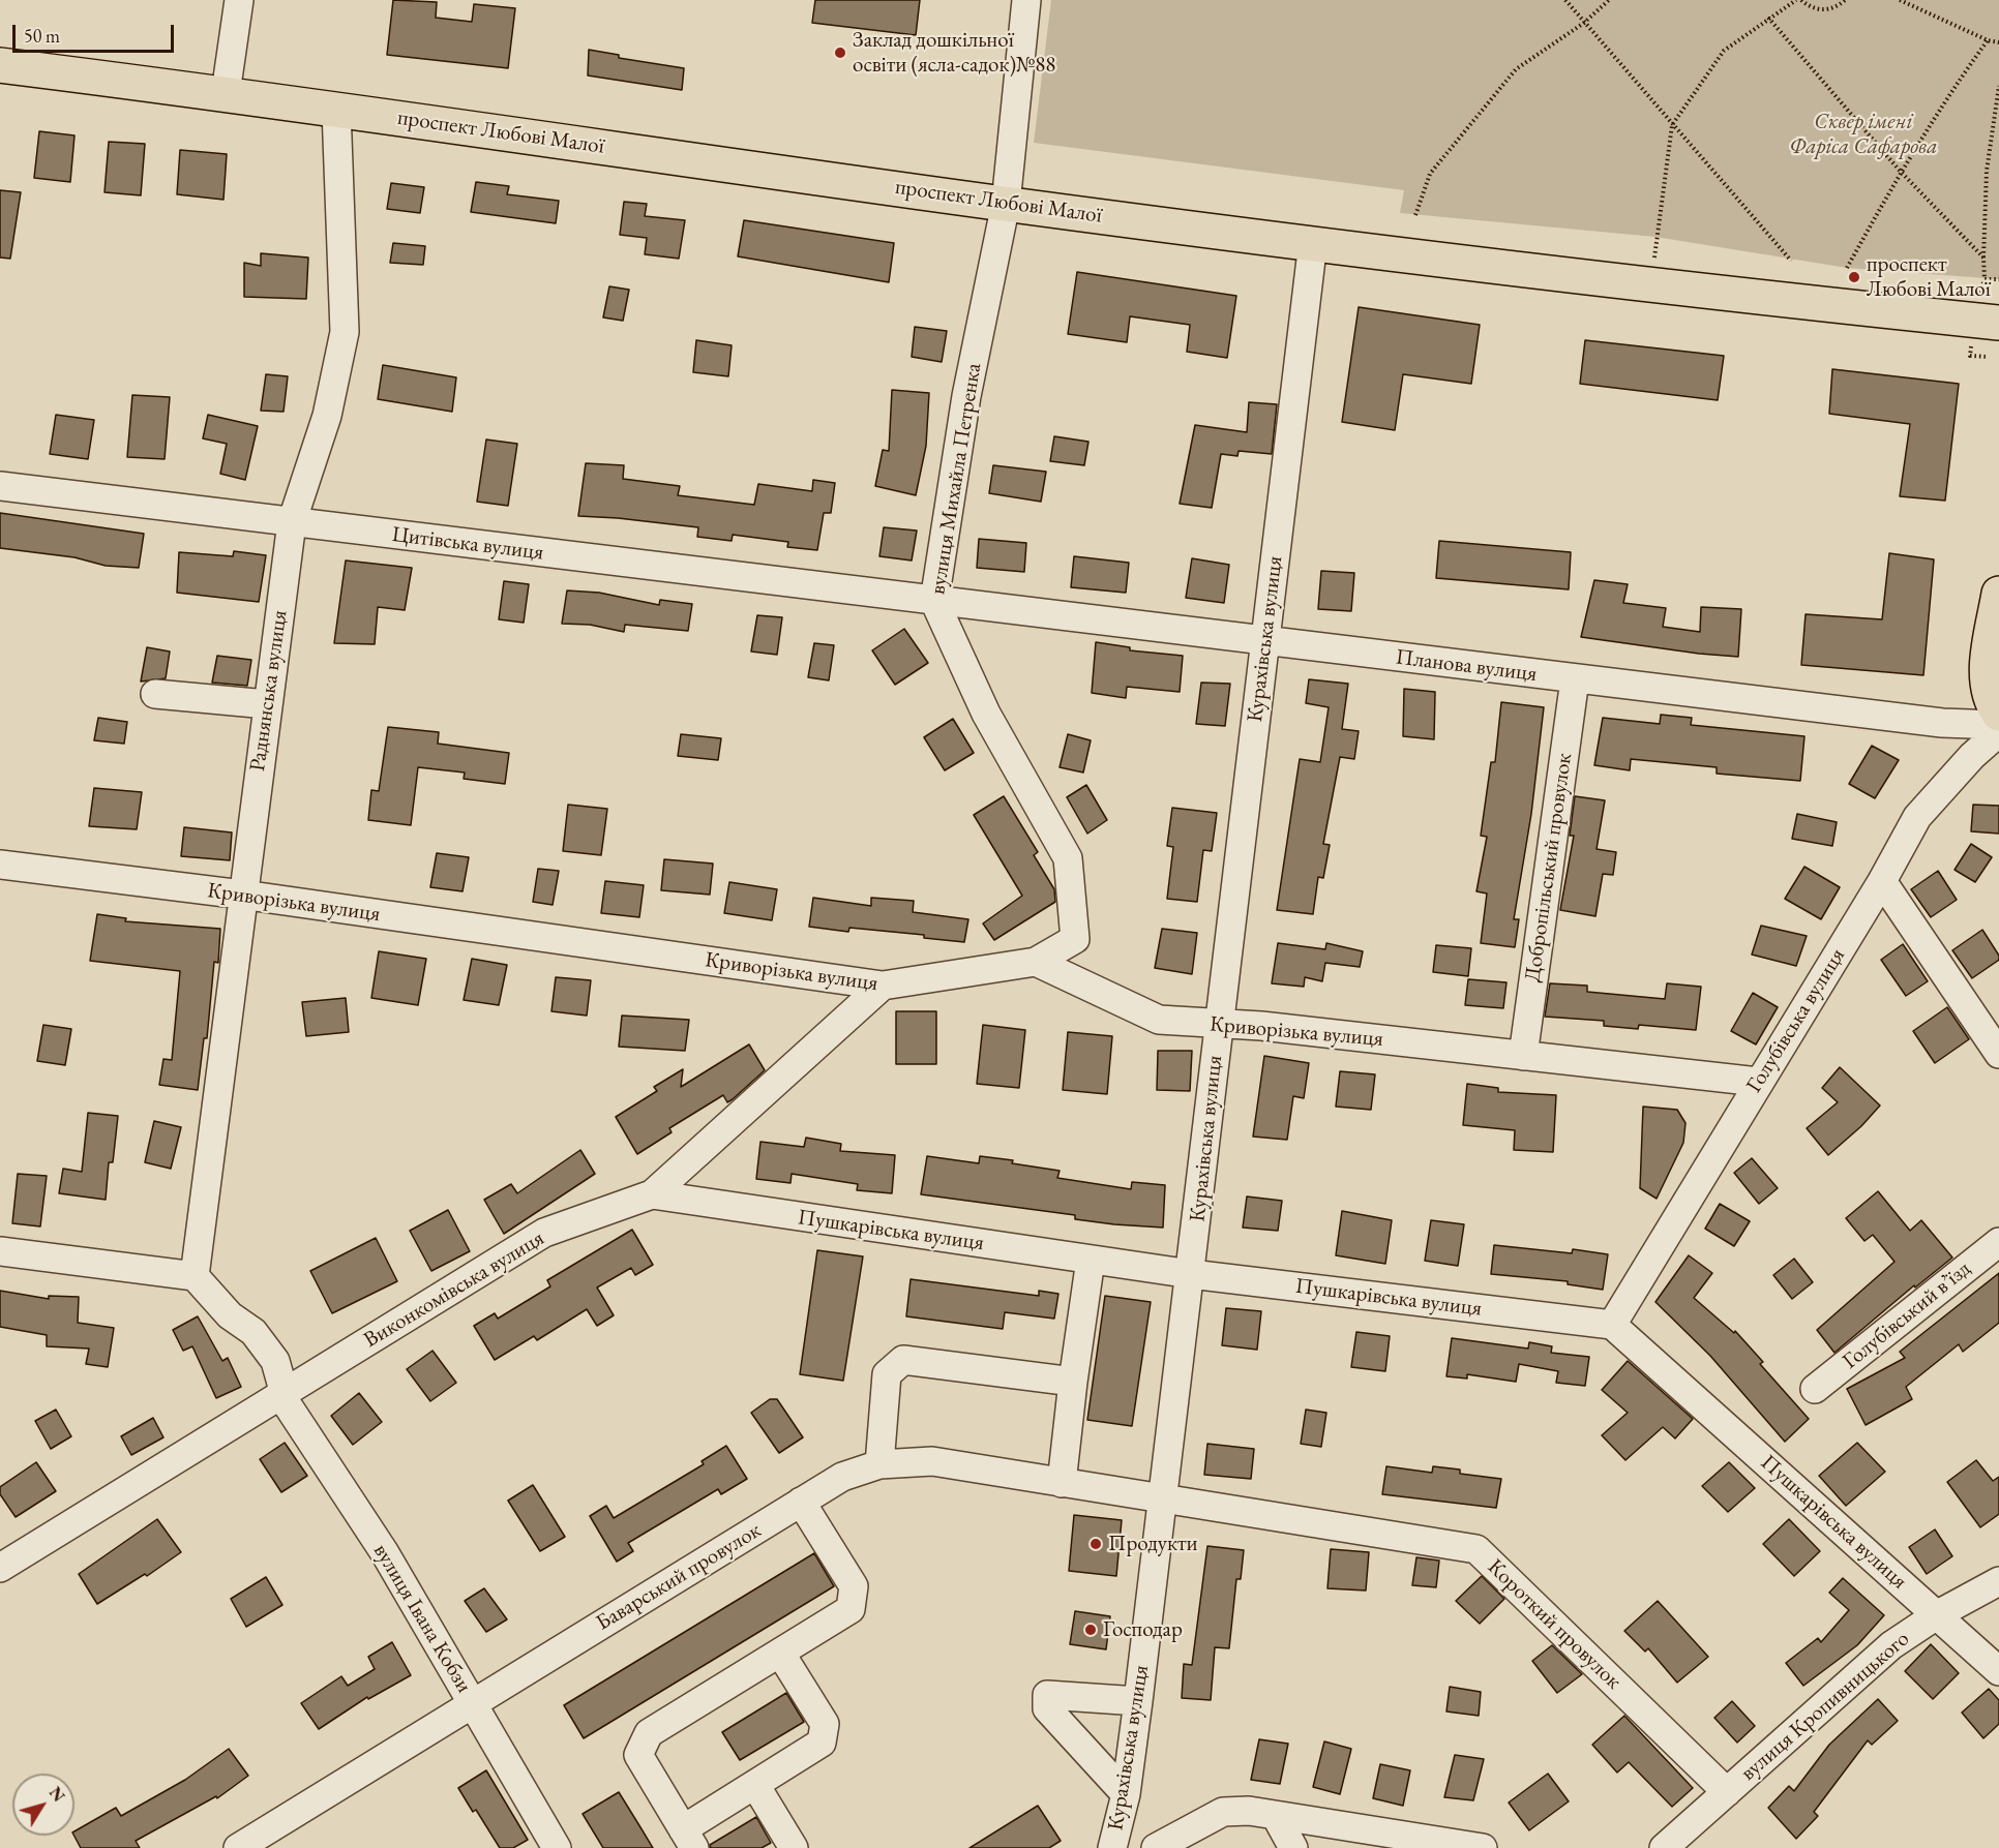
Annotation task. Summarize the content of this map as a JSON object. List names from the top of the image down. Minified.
{"streets":{"main road":["проспект Любові Малої"],"street":["вулиця Михайла Петренка","Цитівська вулиця","Курахівська вулиця","Планова вулиця","Раднянська вулиця","Добропільський провулок","Криворізька вулиця","Голубівська вулиця","Пушкарівська вулиця","Виконкомівська вулиця","Голубівський в’їзд","Баварський провулок","вулиця Івана Кобзи","Короткий провулок","вулиця Кропивницького"]},"crossings":[["проспект Любові Малої","вулиця Михайла Петренка"],["проспект Любові Малої","Курахівська вулиця"],["проспект Любові Малої","Раднянська вулиця"],["вулиця Михайла Петренка","Цитівська вулиця"],["вулиця Михайла Петренка","Планова вулиця"],["вулиця Михайла Петренка","Криворізька вулиця"],["Цитівська вулиця","Планова вулиця"],["Цитівська вулиця","Раднянська вулиця"],["Курахівська вулиця","Планова вулиця"],["Курахівська вулиця","Криворізька вулиця"],["Курахівська вулиця","Пушкарівська вулиця"],["Курахівська вулиця","Баварський провулок"],["Курахівська вулиця","Короткий провулок"],["Планова вулиця","Добропільський провулок"],["Раднянська вулиця","Криворізька вулиця"],["Раднянська вулиця","вулиця Івана Кобзи"],["Добропільський провулок","Криворізька вулиця"],["Криворізька вулиця","Голубівська вулиця"],["Криворізька вулиця","Виконкомівська вулиця"],["Голубівська вулиця","Пушкарівська вулиця"],["Пушкарівська вулиця","Виконкомівська вулиця"],["Пушкарівська вулиця","вулиця Кропивницького"],["Виконкомівська вулиця","вулиця Івана Кобзи"],["Баварський провулок","вулиця Івана Кобзи"],["Баварський провулок","Короткий провулок"],["Короткий провулок","вулиця Кропивницького"]],"parks":["Сквер імені Фаріса Сафарова"],"places":["Заклад дошкільної освіти (ясла-садок)№88","проспект Любові Малої","Продукти","Господар"],"scale_bar":"50 m","north":"top right"}
